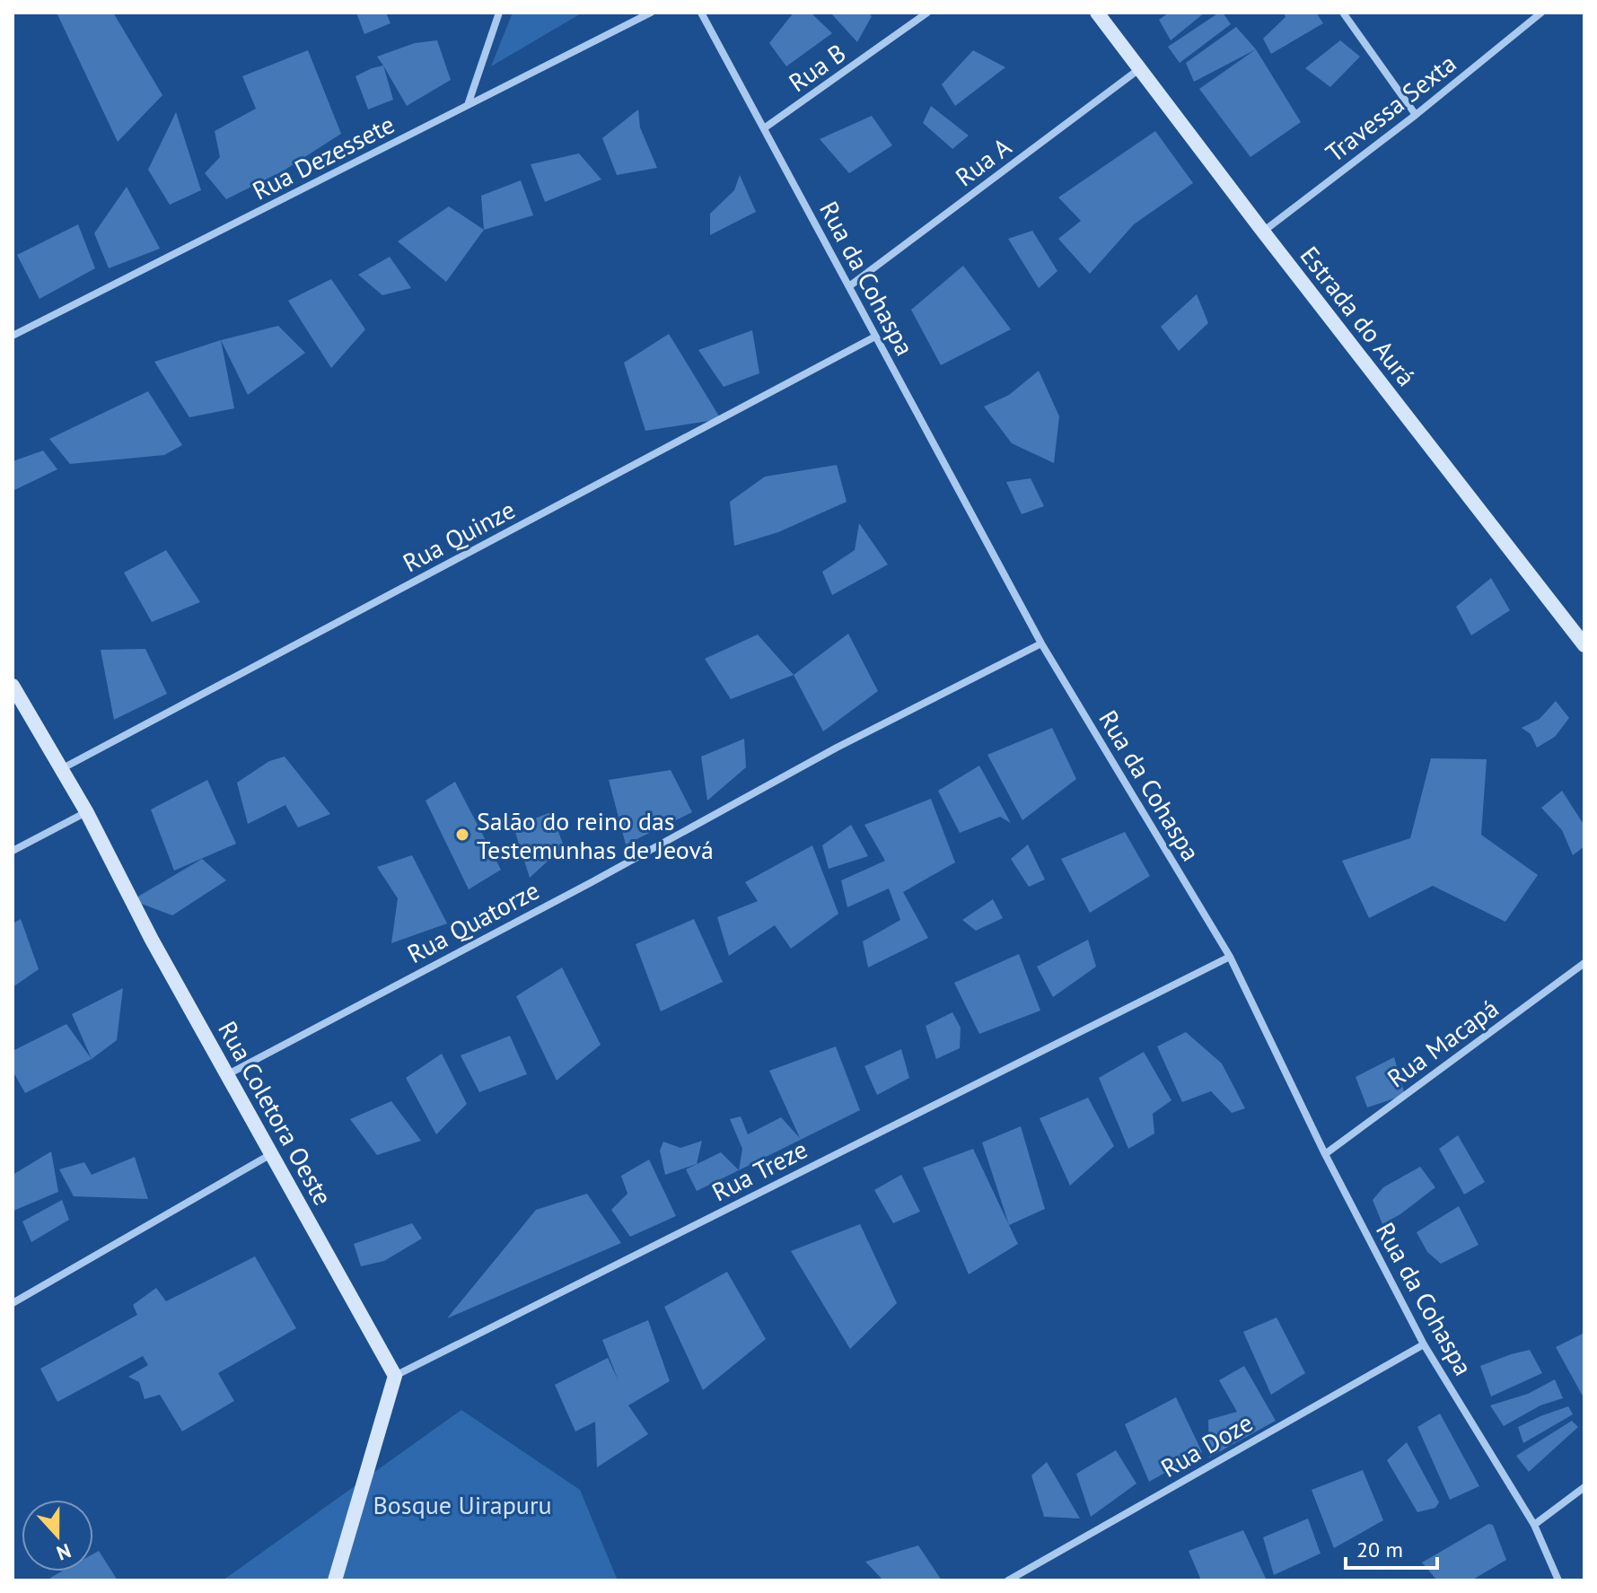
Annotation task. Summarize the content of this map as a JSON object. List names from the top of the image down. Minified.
{"streets":{"street":["Rua B","Travessa Sexta","Rua Dezessete","Rua A","Rua da Cohaspa","Estrada do Aurá","Rua Quinze","Rua Quatorze","Rua Macapá","Rua Coletora Oeste","Rua Treze","Rua Doze"]},"crossings":[["Rua B","Rua da Cohaspa"],["Travessa Sexta","Estrada do Aurá"],["Rua A","Rua da Cohaspa"],["Rua A","Estrada do Aurá"],["Rua da Cohaspa","Rua Quinze"],["Rua da Cohaspa","Rua Quatorze"],["Rua da Cohaspa","Rua Macapá"],["Rua da Cohaspa","Rua Treze"],["Rua da Cohaspa","Rua Doze"],["Rua Quinze","Rua Coletora Oeste"],["Rua Quatorze","Rua Coletora Oeste"],["Rua Coletora Oeste","Rua Treze"]],"parks":["Bosque Uirapuru"],"places":["Salão do reino das Testemunhas de Jeová"],"scale_bar":"20 m","north":"bottom"}
